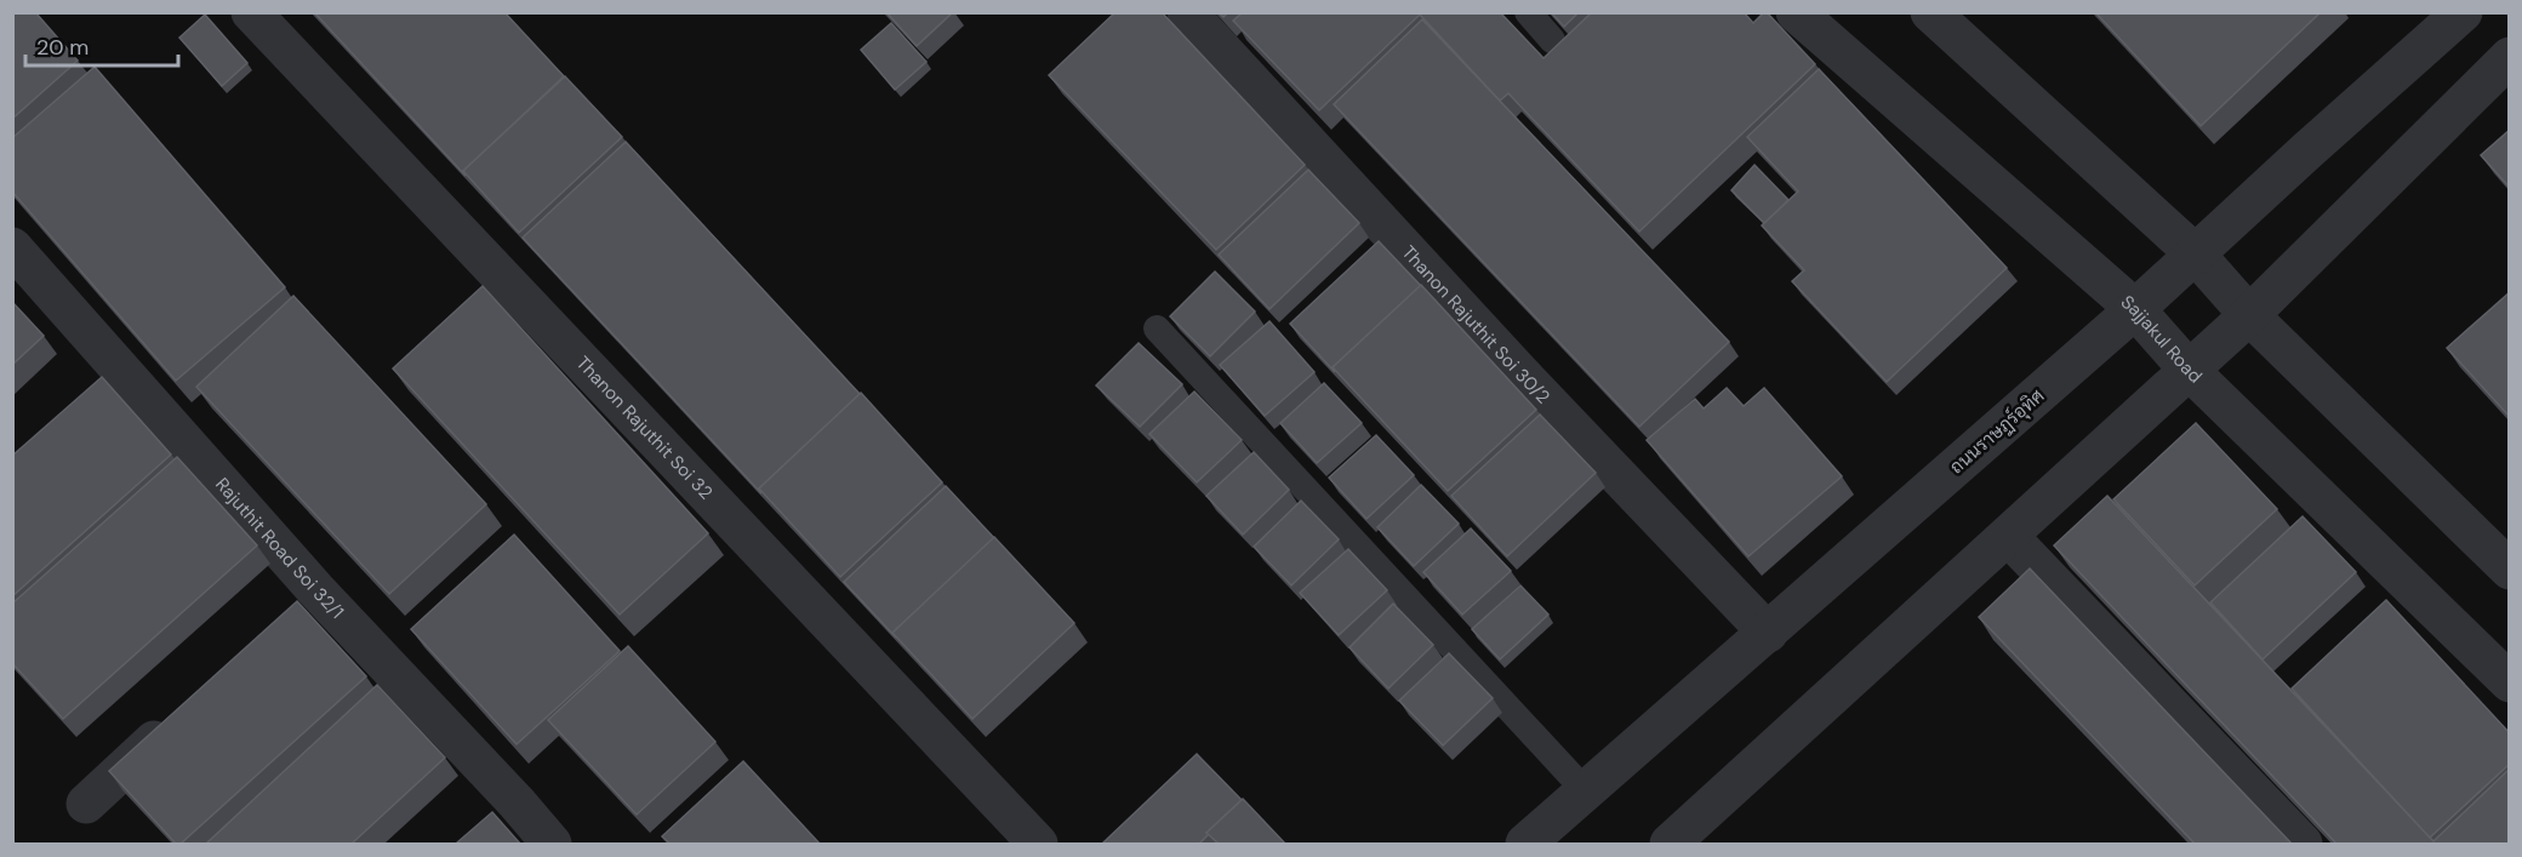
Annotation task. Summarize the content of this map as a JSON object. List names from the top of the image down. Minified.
{"streets":{"street":["Thanon Rajuthit Soi 30/2","Sajjakul Road","Thanon Rajuthit Soi 32","ถนนราษฏร์อุทิศ","Rajuthit Road Soi 32/1"]},"crossings":[["Thanon Rajuthit Soi 30/2","ถนนราษฏร์อุทิศ"],["Sajjakul Road","ถนนราษฏร์อุทิศ"]],"scale_bar":"20 m"}
